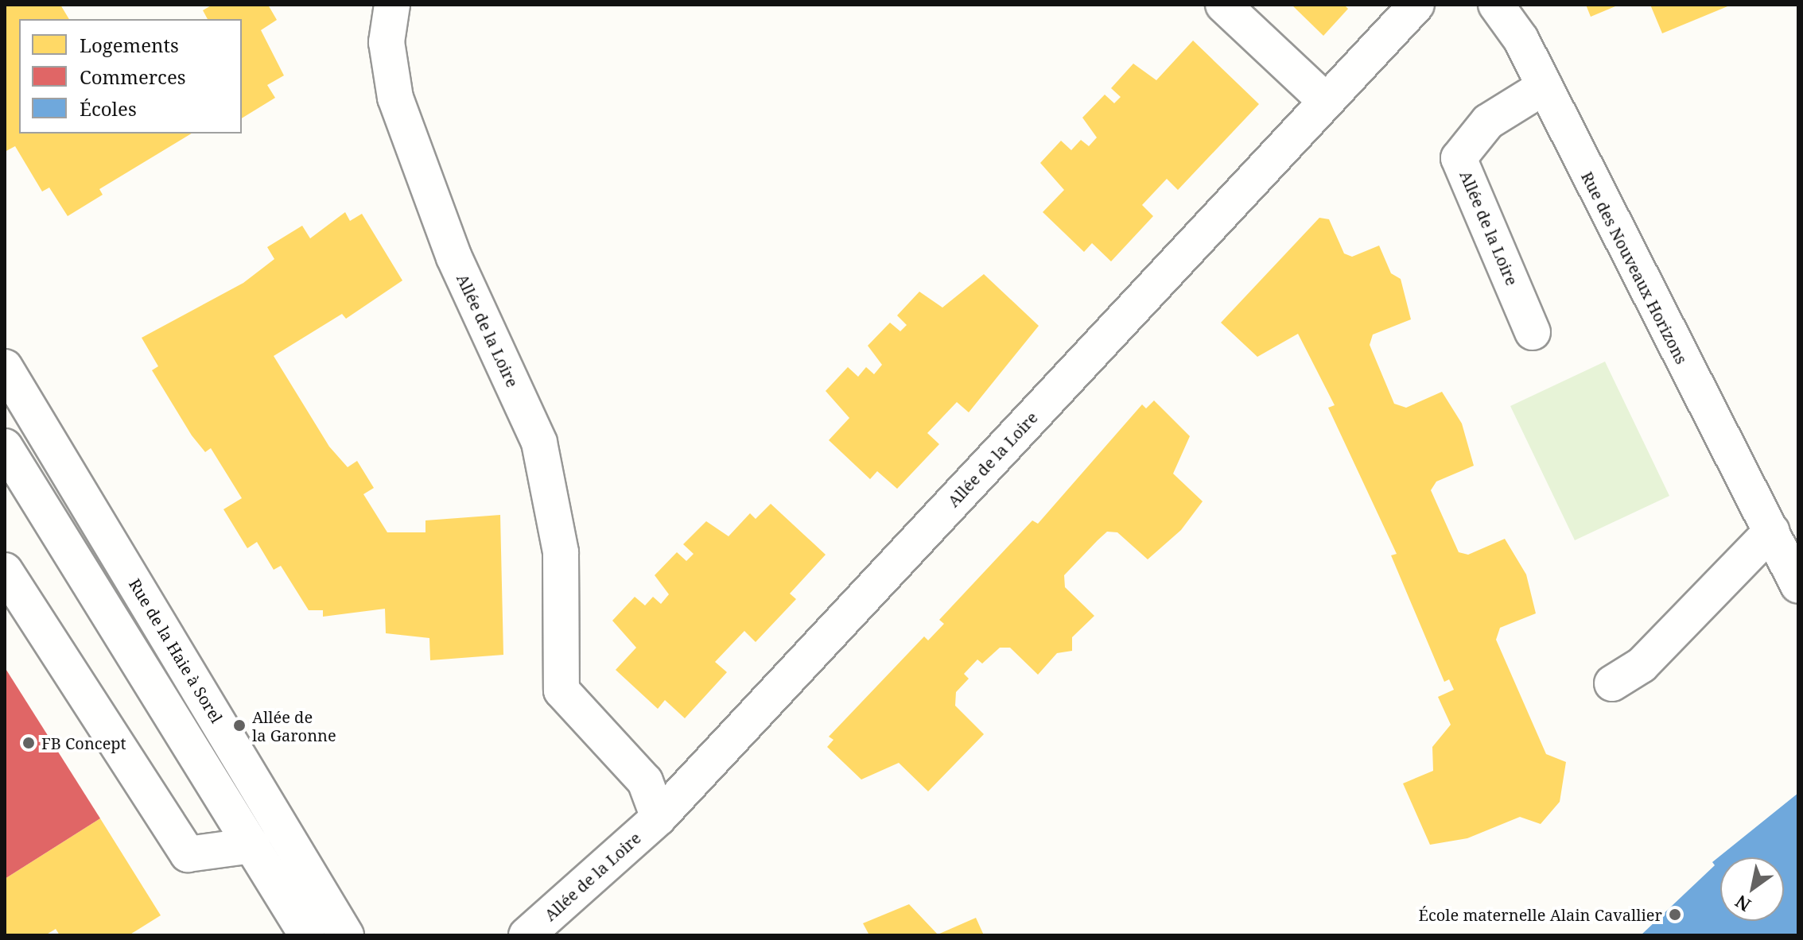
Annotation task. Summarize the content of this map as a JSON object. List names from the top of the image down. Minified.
{"streets":{"street":["Allée de la Loire","Rue des Nouveaux Horizons","Rue de la Haie à Sorel"]},"crossings":[["Allée de la Loire","Rue des Nouveaux Horizons"]],"places":["Allée de la Garonne","FB Concept","École maternelle Alain Cavallier"],"legend":["Logements","Commerces","Écoles"],"north":"bottom left"}
